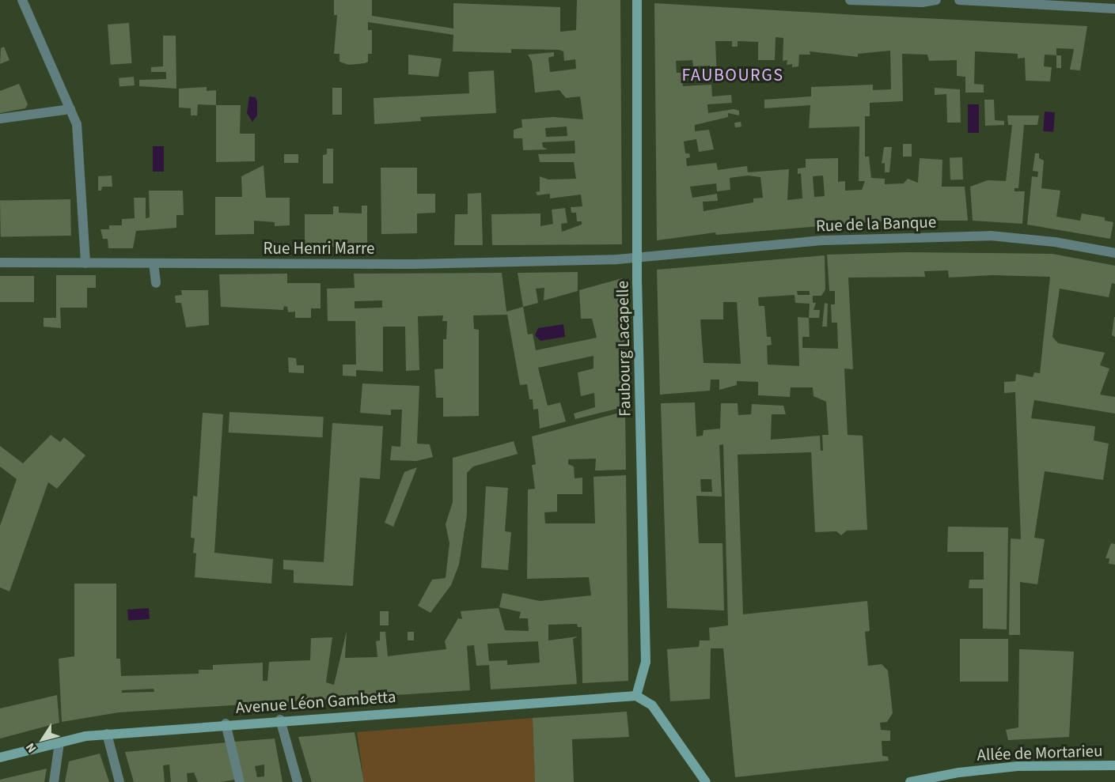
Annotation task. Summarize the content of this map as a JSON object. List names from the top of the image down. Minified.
{"streets":{"main road":["Faubourg Lacapelle","Avenue Léon Gambetta","Allée de Mortarieu"],"street":["Rue de la Banque","Rue Henri Marre"]},"crossings":[["Rue de la Banque","Rue Henri Marre"],["Rue de la Banque","Faubourg Lacapelle"],["Rue Henri Marre","Faubourg Lacapelle"],["Faubourg Lacapelle","Avenue Léon Gambetta"]],"districts":["FAUBOURGS"],"north":"bottom left"}
